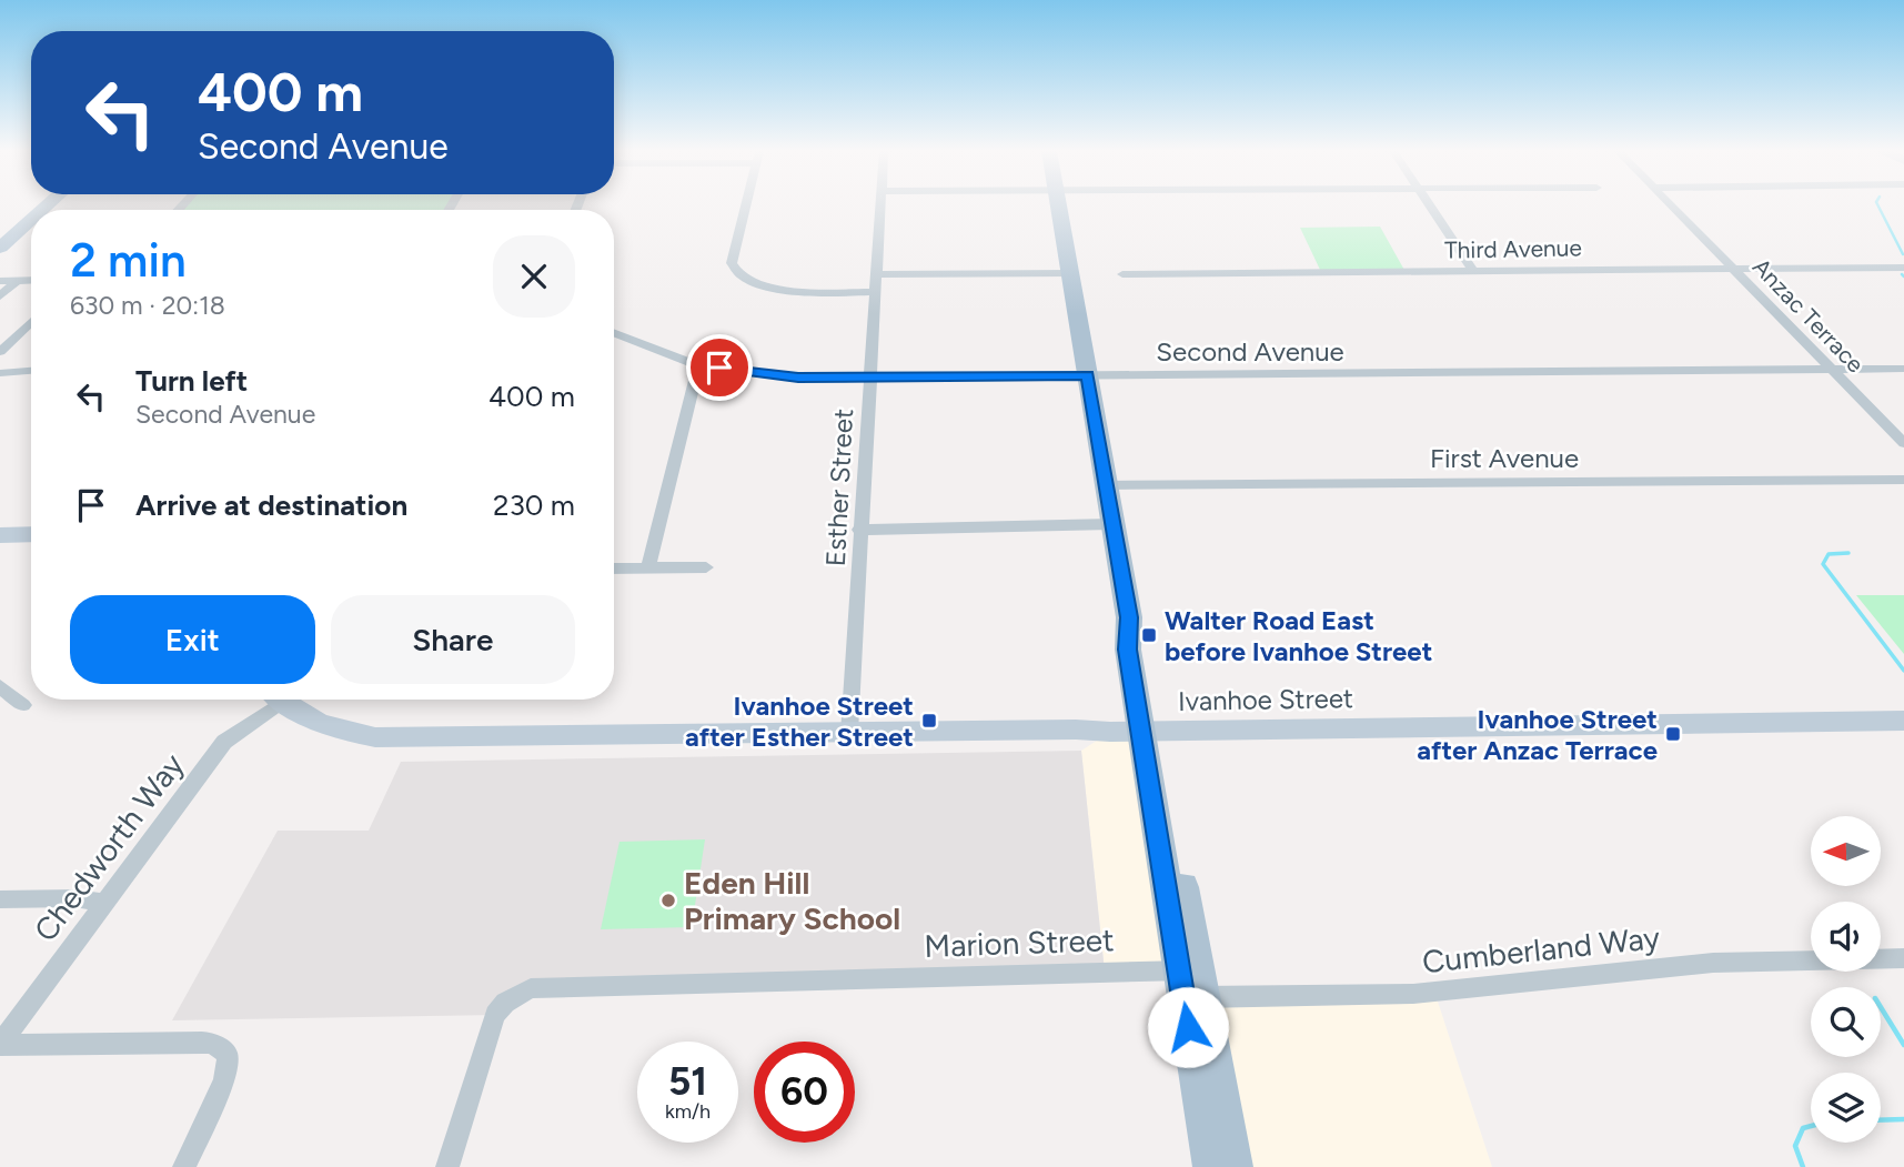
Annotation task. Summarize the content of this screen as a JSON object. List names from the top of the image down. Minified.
{"streets":{"street":["Third Avenue","Anzac Terrace","Second Avenue","First Avenue","Esther Street","Ivanhoe Street","Chedworth Way","Marion Street","Cumberland Way"]},"crossings":[["Third Avenue","Anzac Terrace"],["Anzac Terrace","Second Avenue"],["Second Avenue","Esther Street"],["Esther Street","Ivanhoe Street"],["Marion Street","Cumberland Way"]],"places":{"transit":["Walter Road East before Ivanhoe Street","Ivanhoe Street after Esther Street","Ivanhoe Street after Anzac Terrace"],"other":["Eden Hill Primary School"]},"north":"left","page":{"turn":["400 m","Second Avenue"],"heading":["2 min","630 m · 20:18"],"list":[{"name":"Turn left","note":"Second Avenue","value":"400 m"},{"name":"Arrive at destination","value":"230 m"}],"buttons":["Exit","Share"],"speed":"51 km/h","limit":"60"}}
